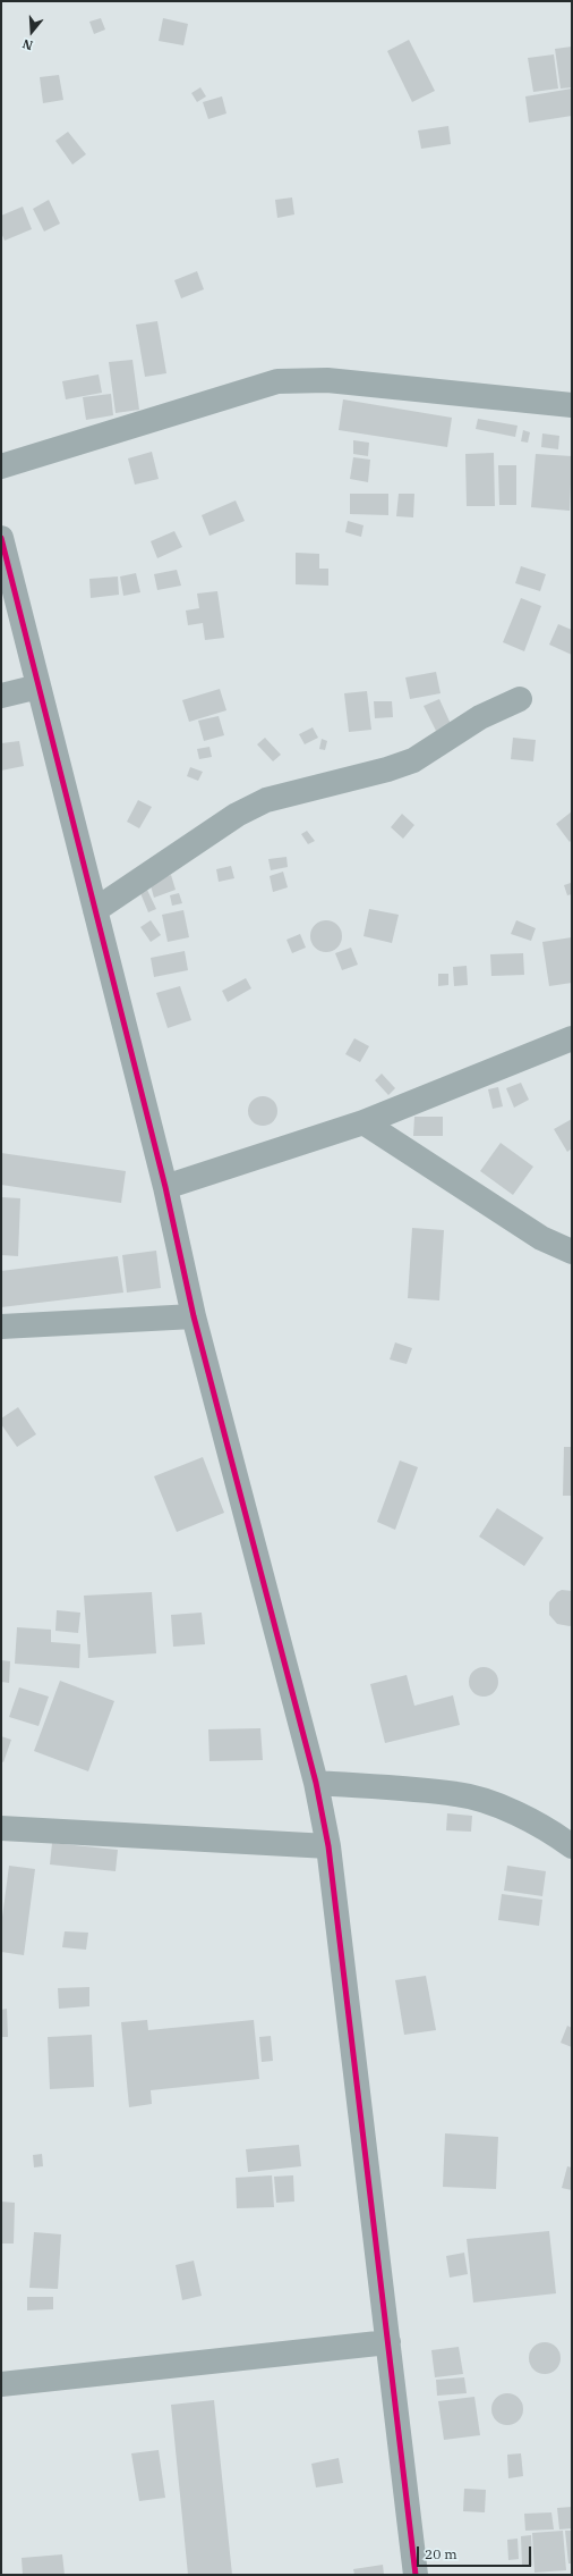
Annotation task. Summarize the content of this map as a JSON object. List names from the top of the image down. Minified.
{"scale_bar":"20 m","north":"bottom"}
